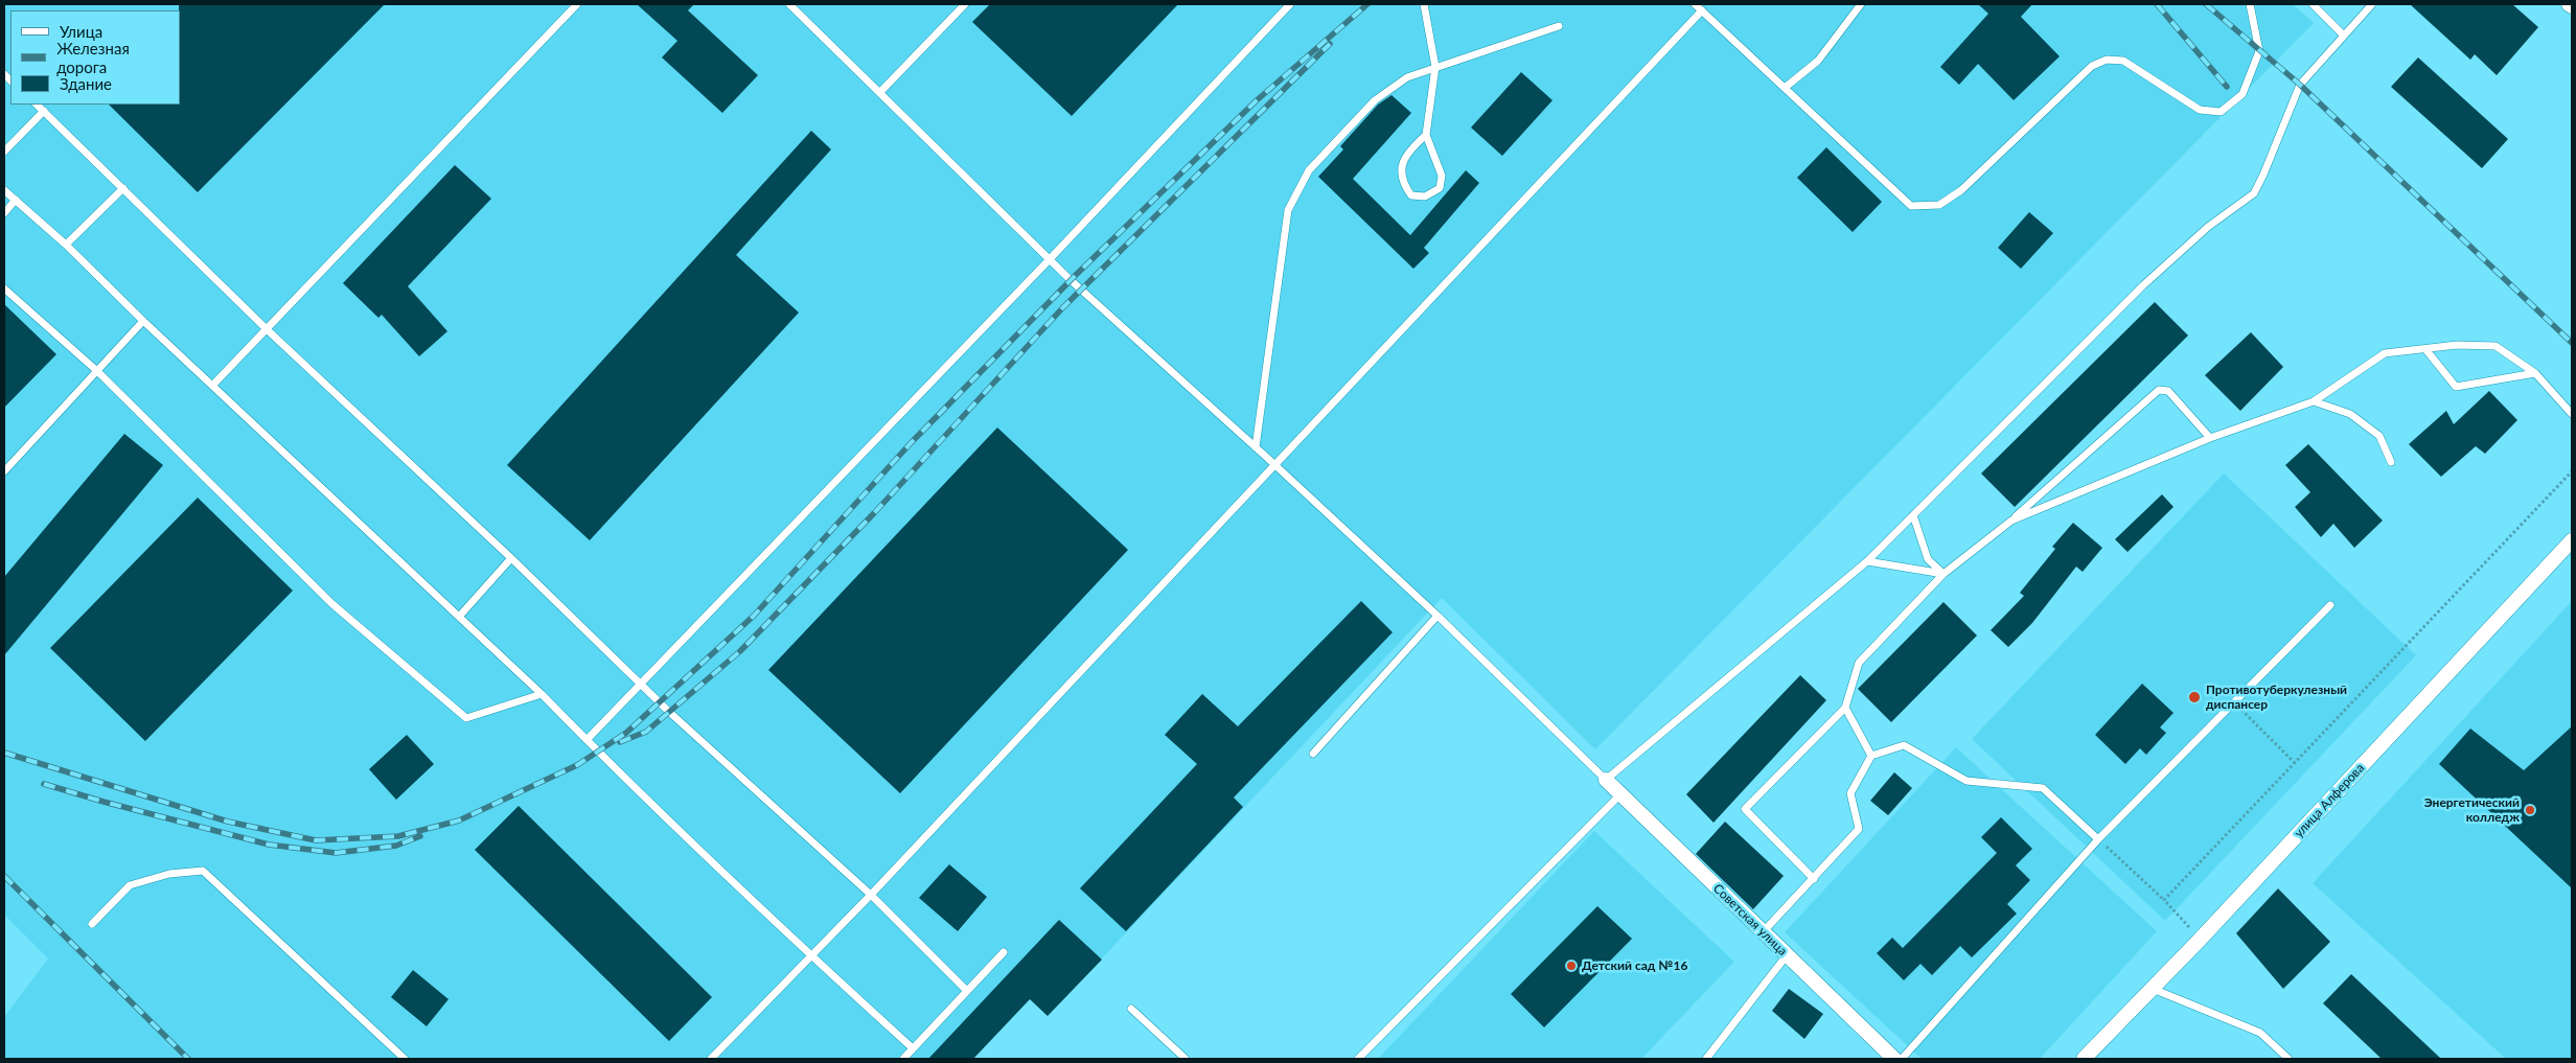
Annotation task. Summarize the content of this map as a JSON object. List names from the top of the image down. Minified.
{"streets":{"street":["улица Алферова","Советская улица"]},"places":["Противотуберкулезный диспансер","Энергетический колледж","Детский сад №16"],"legend":["Улица","Железная дорога","Здание"]}
